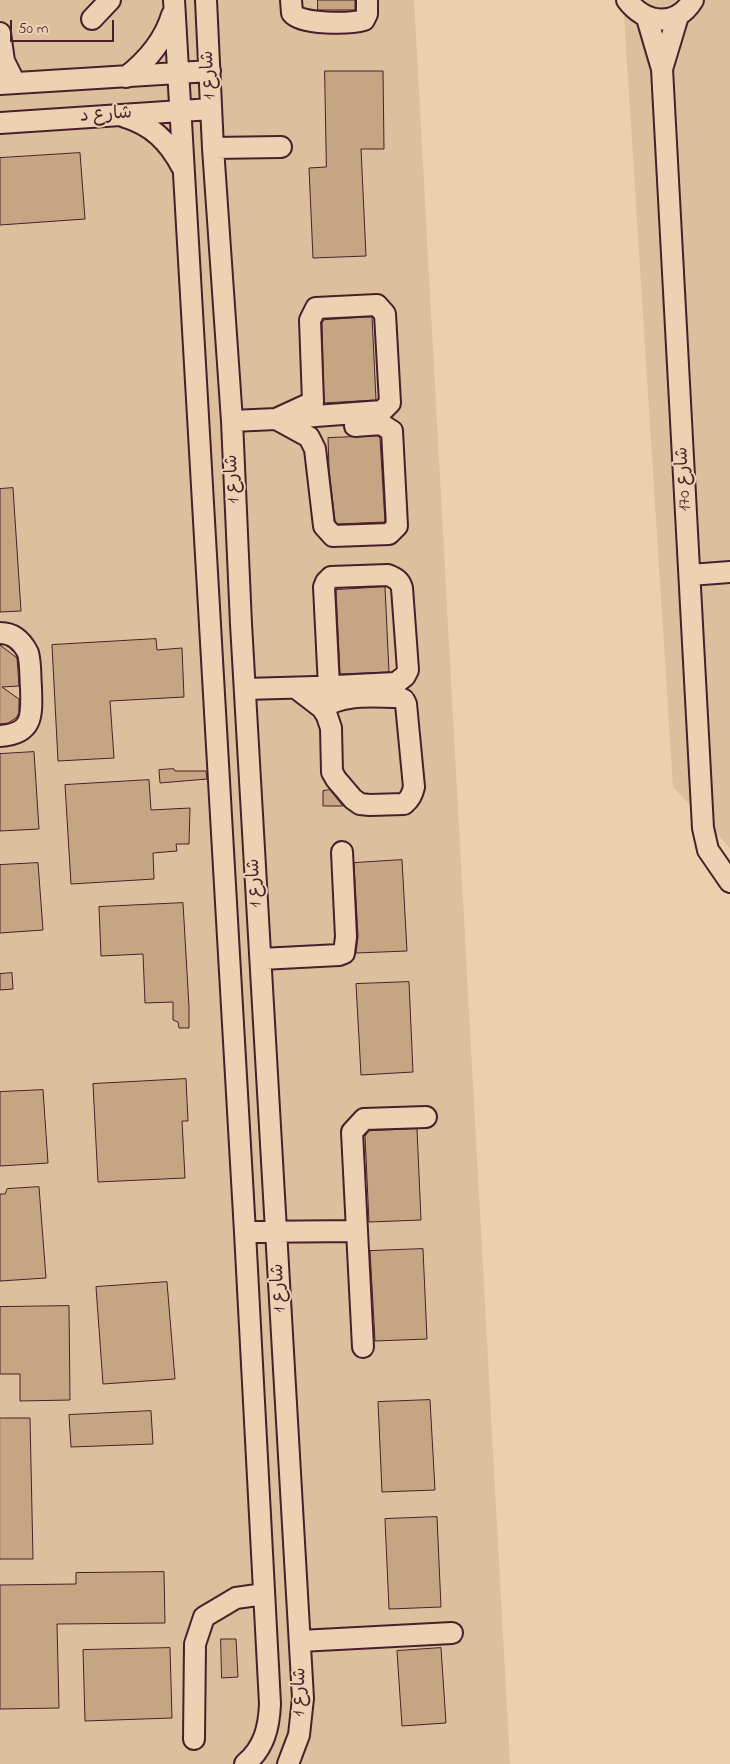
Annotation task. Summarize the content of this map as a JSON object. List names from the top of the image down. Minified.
{"streets":{"street":["شارع 1","شارع د","شارع 170"]},"crossings":[["شارع 1","شارع د"]],"scale_bar":"50 m"}
